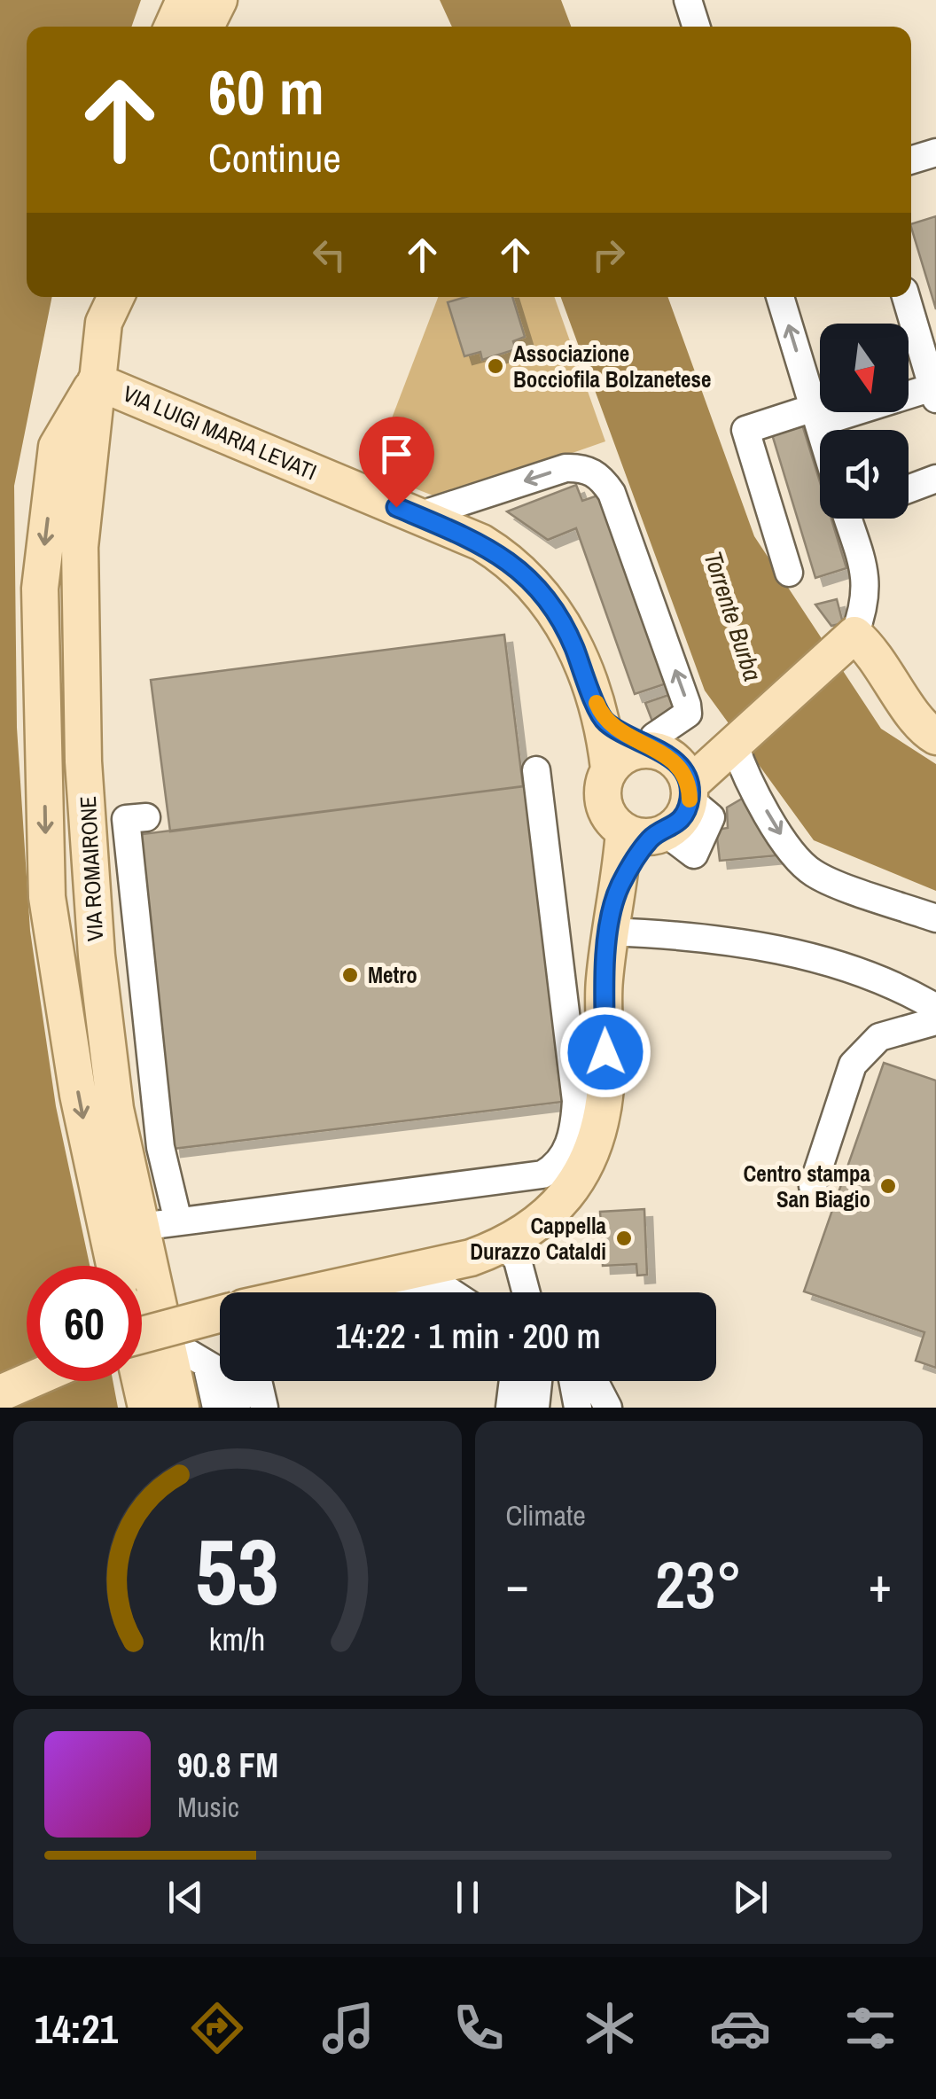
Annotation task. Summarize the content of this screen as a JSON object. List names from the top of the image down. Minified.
{"streets":{"main road":["VIA LUIGI MARIA LEVATI","VIA ROMAIRONE"]},"crossings":[["VIA LUIGI MARIA LEVATI","VIA ROMAIRONE"]],"water":["Torrente Burba"],"places":["Associazione Bocciofila Bolzanetese","Metro","Centro stampa San Biagio","Cappella Durazzo Cataldi"],"north":"bottom","page":{"turn":["60 m","Continue"],"limit":"60","trip":"14:22 · 1 min · 200 m","tile":"Climate","heat":["−","23°","+"],"song":["90.8 FM","Music"],"tabs":"14:21","gauge":["53","km/h"]}}
